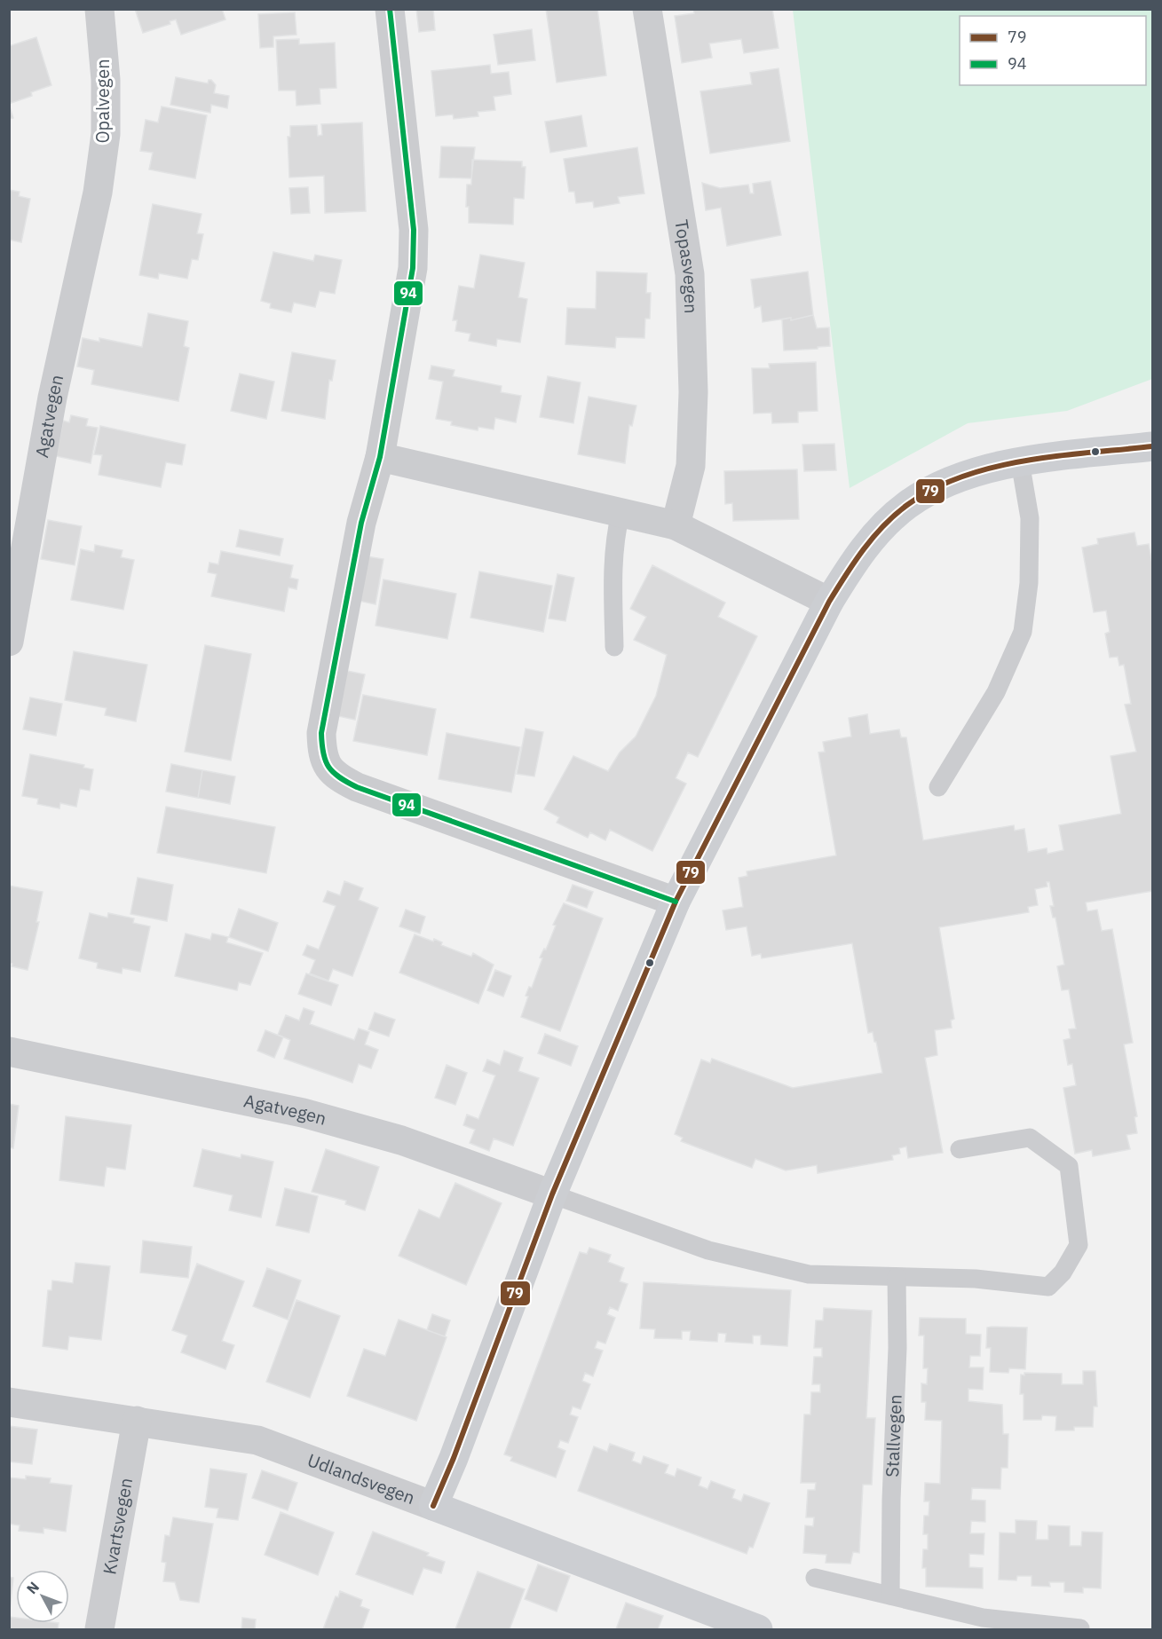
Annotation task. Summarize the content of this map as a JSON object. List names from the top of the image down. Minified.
{"streets":{"street":["Opalvegen","Topasvegen","Agatvegen","Udlandsvegen","Kvartsvegen"],"lane":["Stallvegen"]},"crossings":[["Opalvegen","Agatvegen"],["Udlandsvegen","Kvartsvegen"]],"lines":["transit line 94","transit line 79"],"legend":["79","94"],"north":"top left"}
